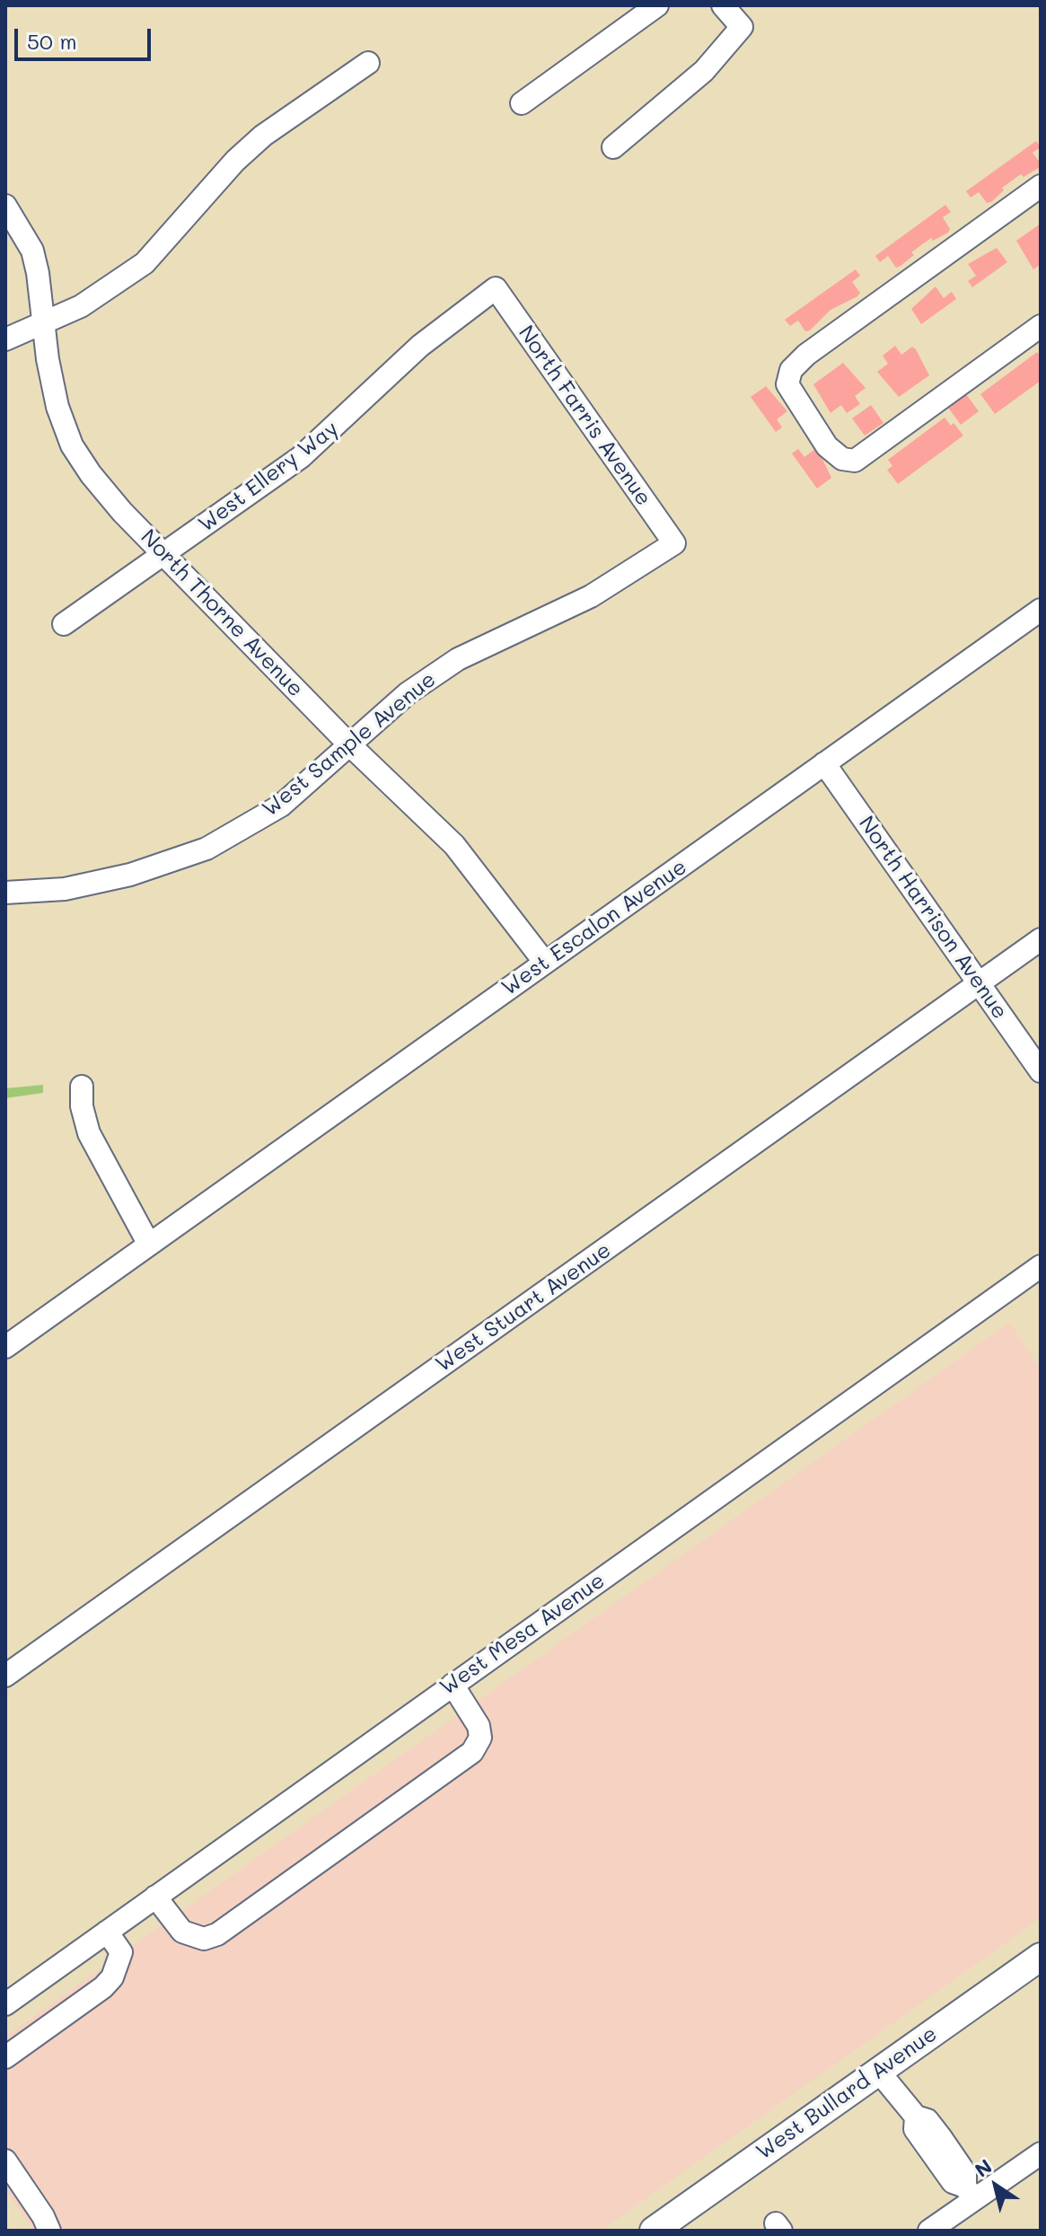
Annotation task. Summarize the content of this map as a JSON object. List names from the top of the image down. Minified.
{"streets":{"main road":["West Bullard Avenue"],"street":["North Farris Avenue","West Ellery Way","North Thorne Avenue","West Sample Avenue","North Harrison Avenue","West Escalon Avenue","West Stuart Avenue","West Mesa Avenue"]},"crossings":[["North Farris Avenue","West Ellery Way"],["North Farris Avenue","West Sample Avenue"],["West Ellery Way","North Thorne Avenue"],["North Thorne Avenue","West Sample Avenue"],["North Thorne Avenue","West Escalon Avenue"],["North Harrison Avenue","West Escalon Avenue"],["North Harrison Avenue","West Stuart Avenue"]],"scale_bar":"50 m","north":"top left"}
